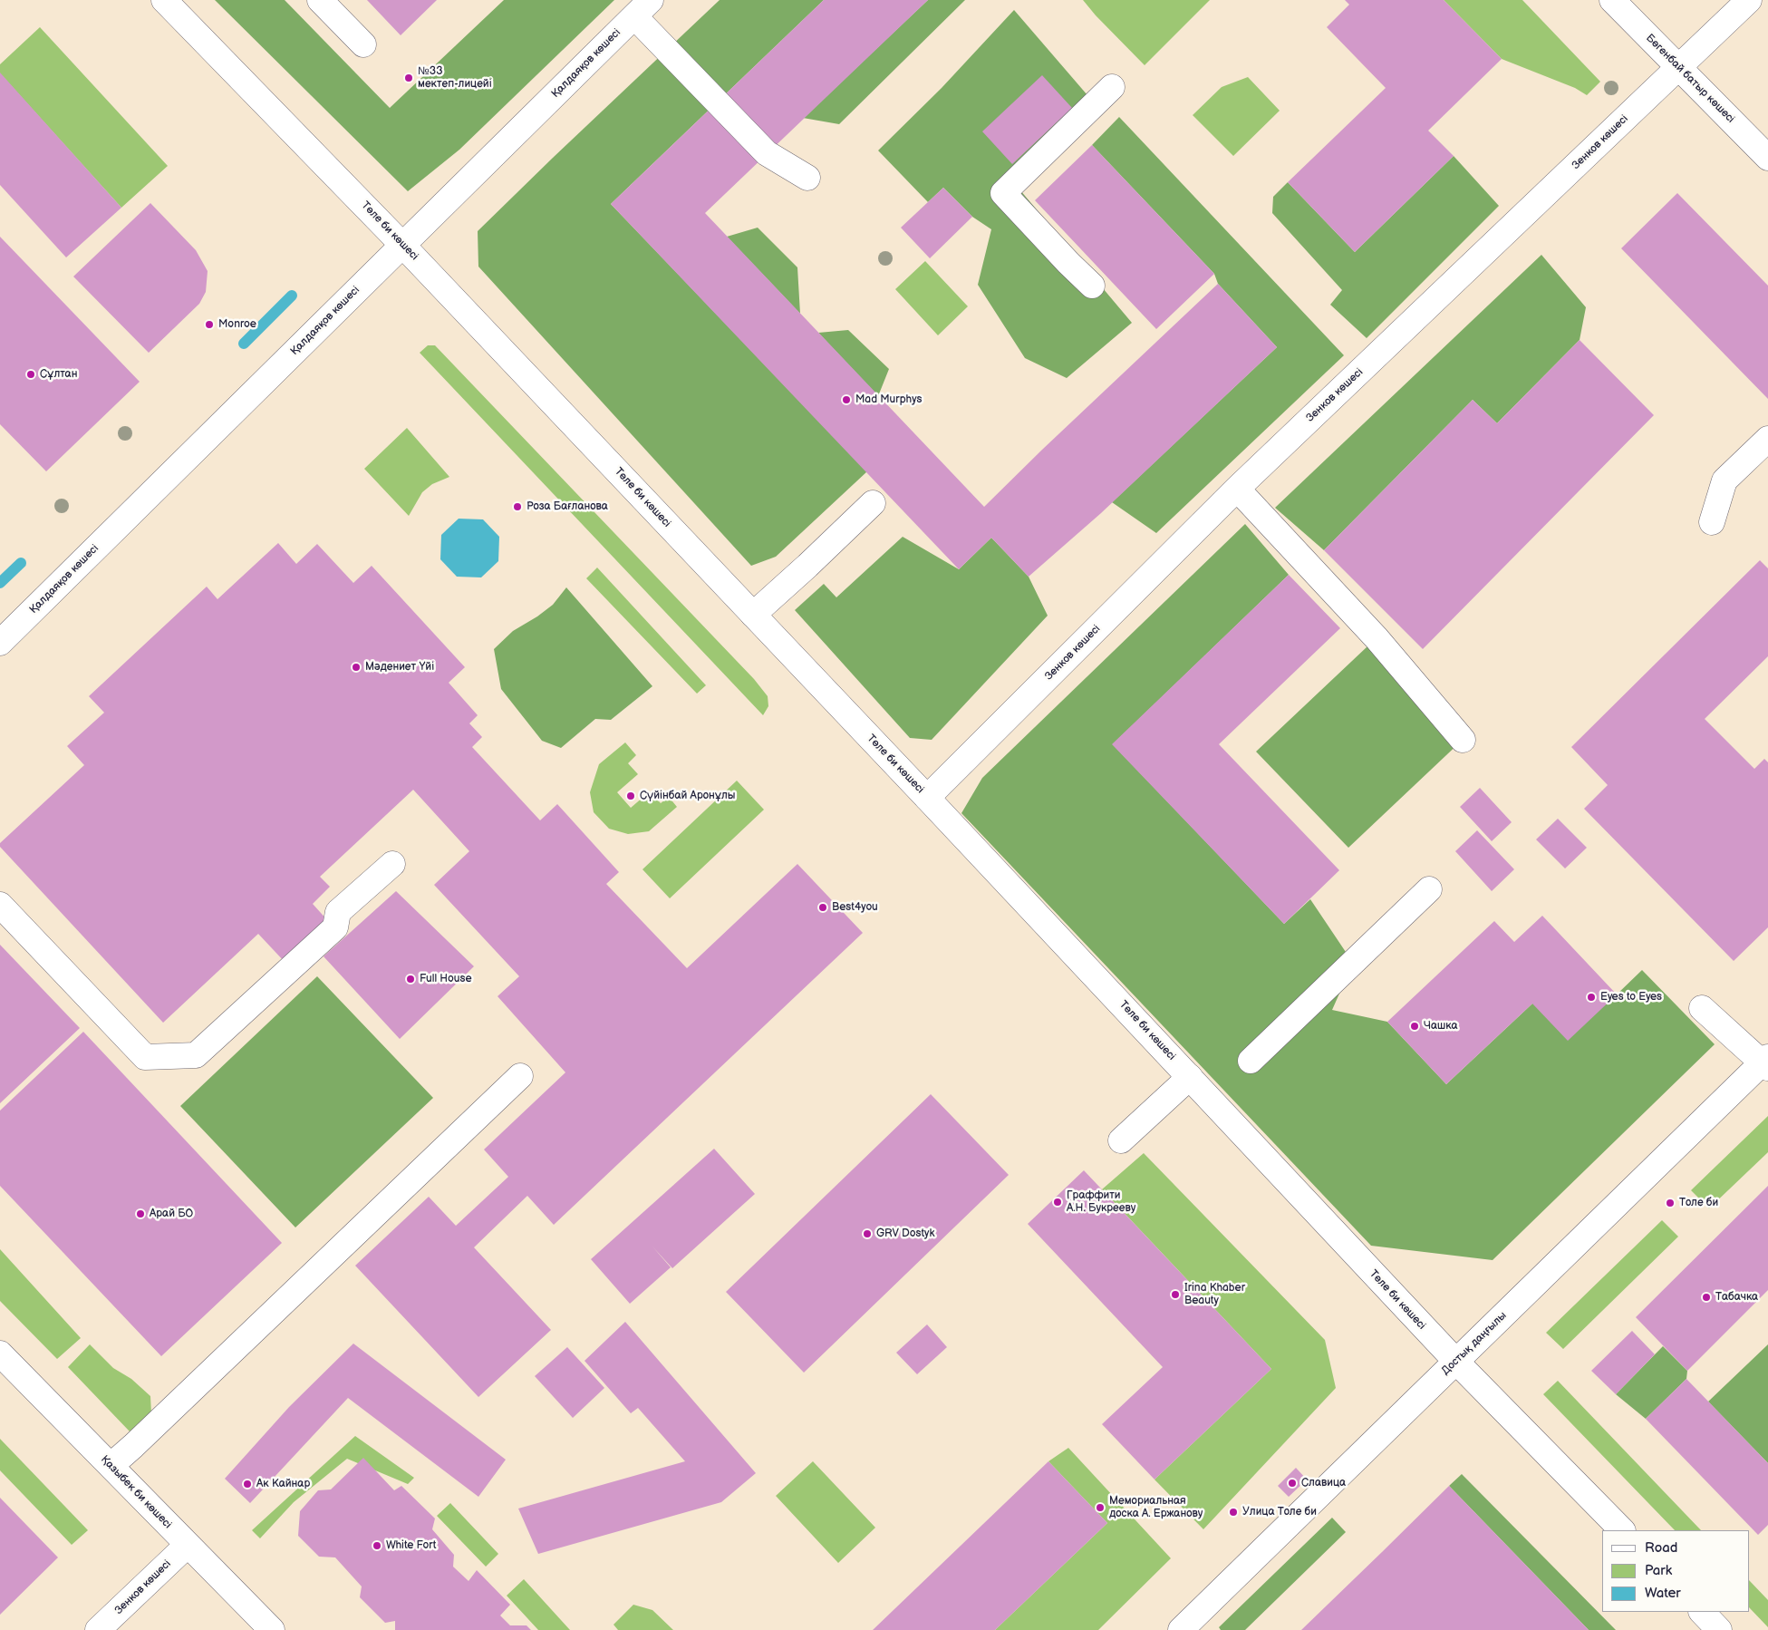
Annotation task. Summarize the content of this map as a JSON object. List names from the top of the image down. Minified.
{"streets":{"main road":["Қалдаяқов көшесі","Бөгенбай батыр көшесі","Зенков көшесі","Төле би көшесі","Достық даңғылы","Қазыбек би көшесі"]},"crossings":[["Қалдаяқов көшесі","Төле би көшесі"],["Бөгенбай батыр көшесі","Зенков көшесі"],["Зенков көшесі","Төле би көшесі"],["Зенков көшесі","Қазыбек би көшесі"],["Төле би көшесі","Достық даңғылы"]],"places":["№33 мектеп-лицейі","Monroe","Сұлтан","Mad Murphys","Роза Бағланова","Мәдениет Үйі","Сүйінбай Аронұлы","Best4you","Full House","Eyes to Eyes","Чашка","Граффити А.Н. Букрееву","Толе би","Арай БО","GRV Dostyk","Irina Khaber Beauty","Табачка","Славица","Ак Кайнар","Мемориальная доска А. Ержанову","Улица Толе би","White Fort"],"legend":["Road","Park","Water"]}
